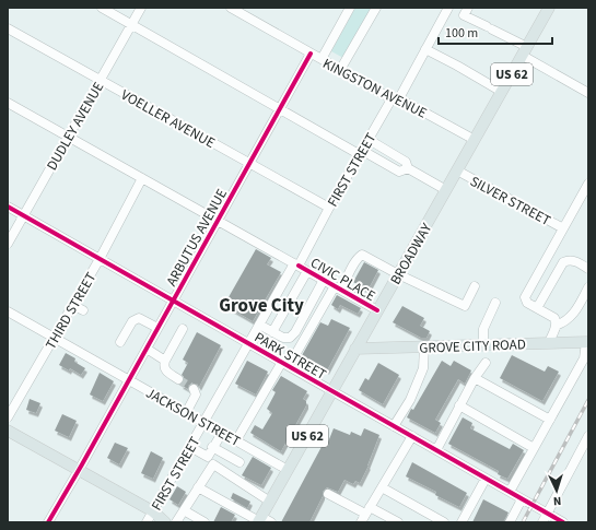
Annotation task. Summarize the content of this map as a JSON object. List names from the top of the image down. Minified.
{"streets":{"main road":["US 62","BROADWAY","GROVE CITY ROAD"],"street":["KINGSTON AVENUE","VOELLER AVENUE","DUDLEY AVENUE","FIRST STREET","SILVER STREET","ARBUTUS AVENUE","CIVIC PLACE","THIRD STREET","PARK STREET","JACKSON STREET"]},"crossings":[["KINGSTON AVENUE","FIRST STREET"],["KINGSTON AVENUE","ARBUTUS AVENUE"],["KINGSTON AVENUE","BROADWAY"],["VOELLER AVENUE","DUDLEY AVENUE"],["VOELLER AVENUE","FIRST STREET"],["VOELLER AVENUE","ARBUTUS AVENUE"],["DUDLEY AVENUE","CIVIC PLACE"],["DUDLEY AVENUE","PARK STREET"],["FIRST STREET","CIVIC PLACE"],["FIRST STREET","PARK STREET"],["FIRST STREET","JACKSON STREET"],["SILVER STREET","BROADWAY"],["ARBUTUS AVENUE","CIVIC PLACE"],["ARBUTUS AVENUE","PARK STREET"],["ARBUTUS AVENUE","JACKSON STREET"],["BROADWAY","CIVIC PLACE"],["BROADWAY","GROVE CITY ROAD"],["BROADWAY","PARK STREET"],["BROADWAY","JACKSON STREET"],["CIVIC PLACE","THIRD STREET"],["THIRD STREET","PARK STREET"],["THIRD STREET","JACKSON STREET"]],"districts":["Grove City"],"scale_bar":"100 m","north":"bottom"}
